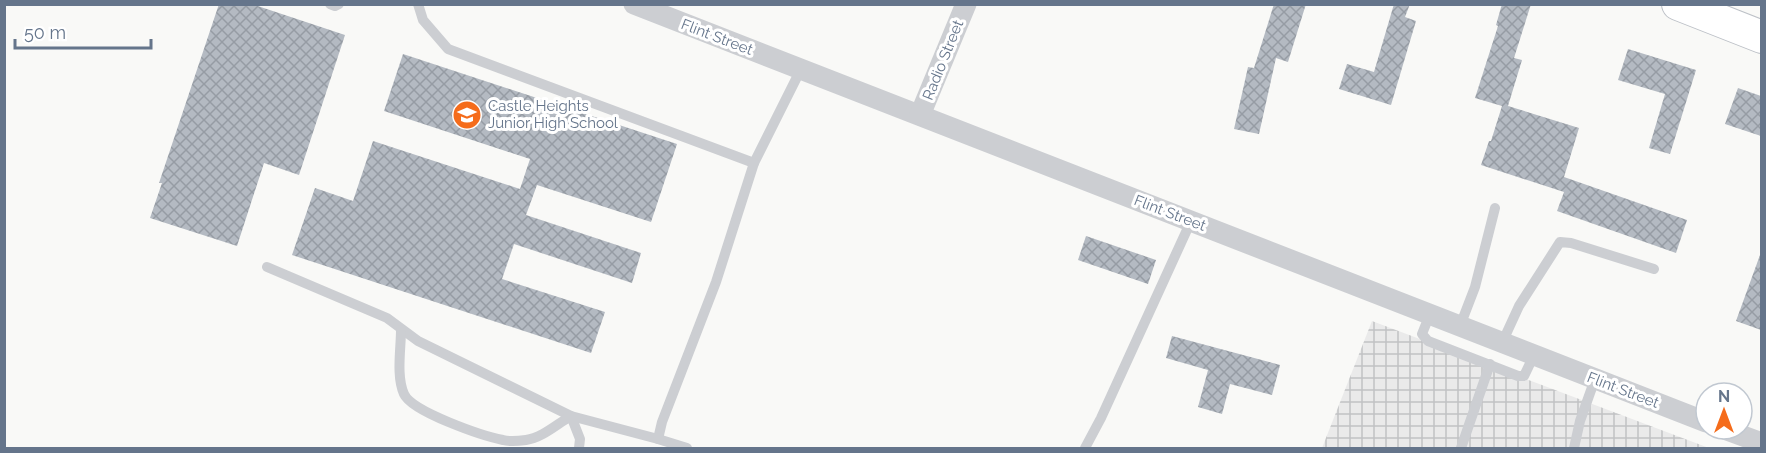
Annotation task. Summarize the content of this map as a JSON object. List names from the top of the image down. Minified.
{"streets":{"street":["Flint Street","Radio Street"]},"crossings":[["Flint Street","Radio Street"]],"places":{"school or university":["Castle Heights Junior High School"]},"scale_bar":"50 m","north":"top"}
